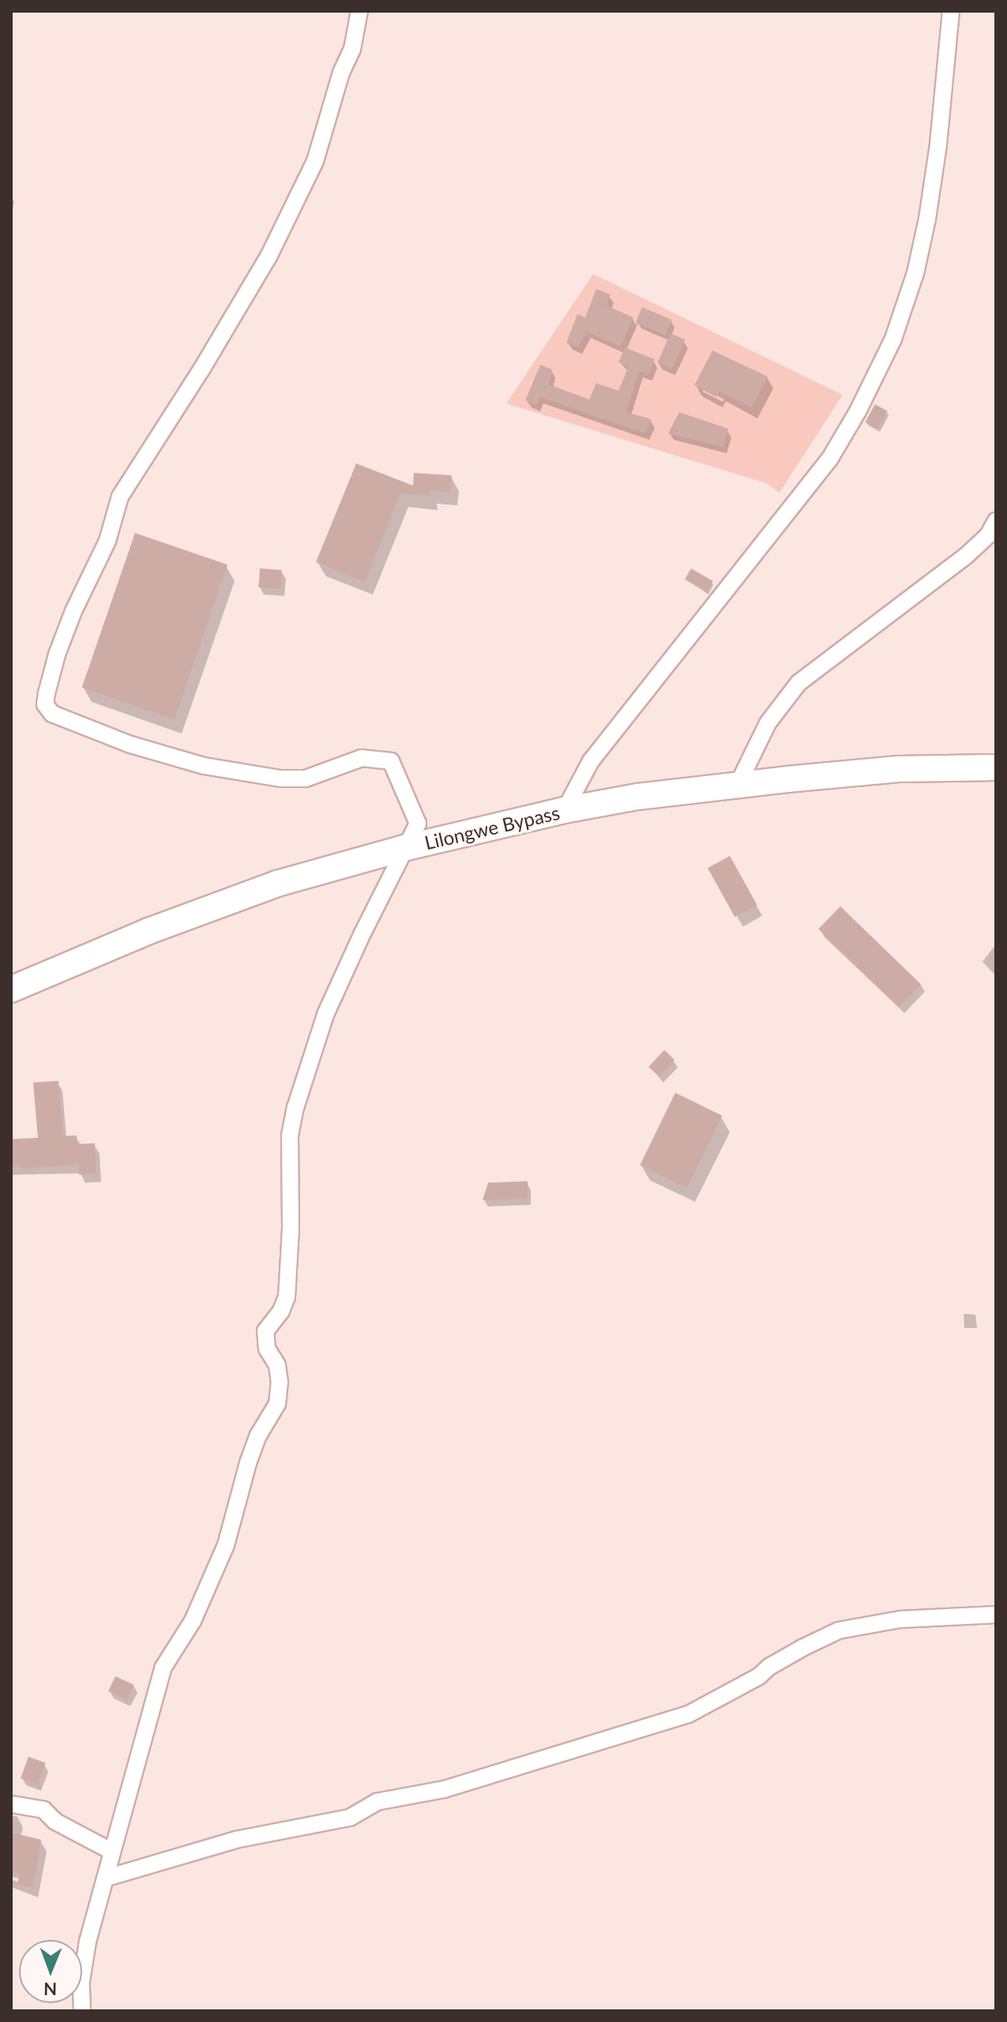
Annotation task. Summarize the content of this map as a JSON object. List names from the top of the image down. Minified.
{"streets":{"main road":["Lilongwe Bypass"]},"north":"bottom"}
